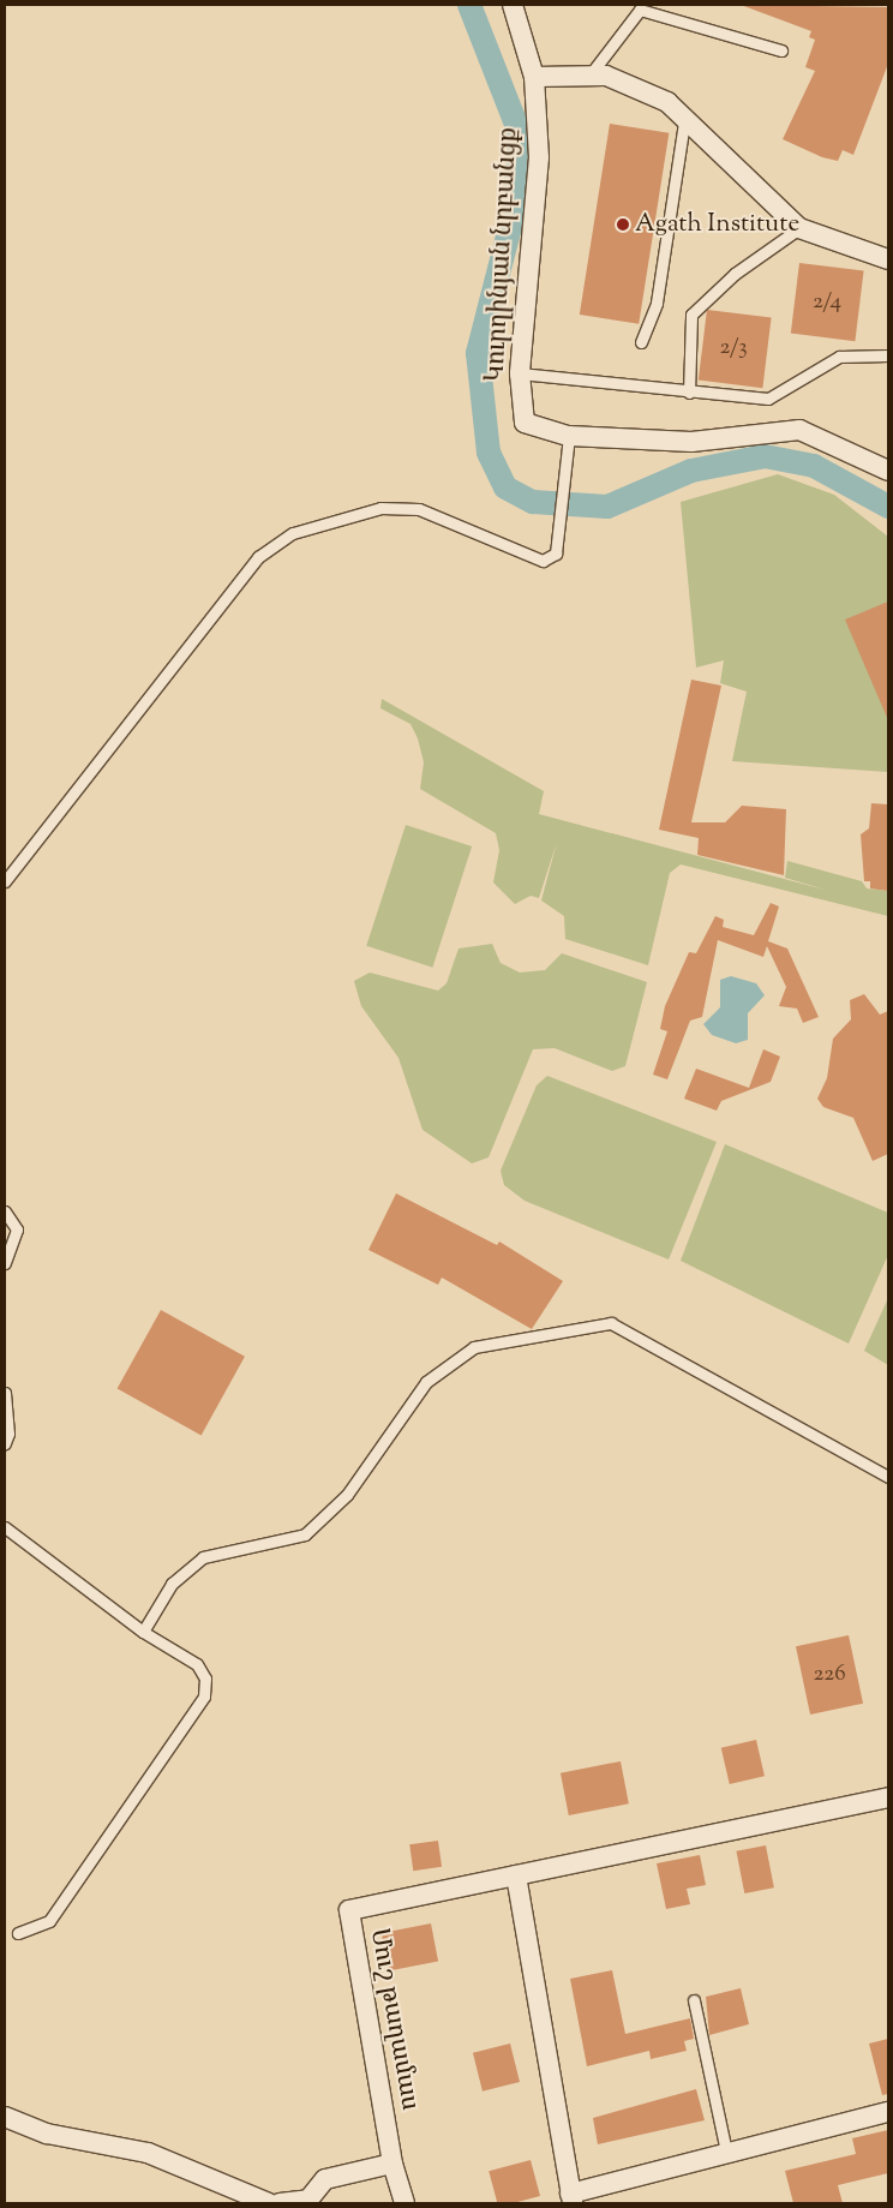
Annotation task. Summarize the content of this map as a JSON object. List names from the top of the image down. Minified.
{"streets":{"street":["Կուրղինյան նրբանցք","Մուշ թաղամաս"]},"places":["Agath Institute"],"house_numbers":["2/4","2/3","226"]}
